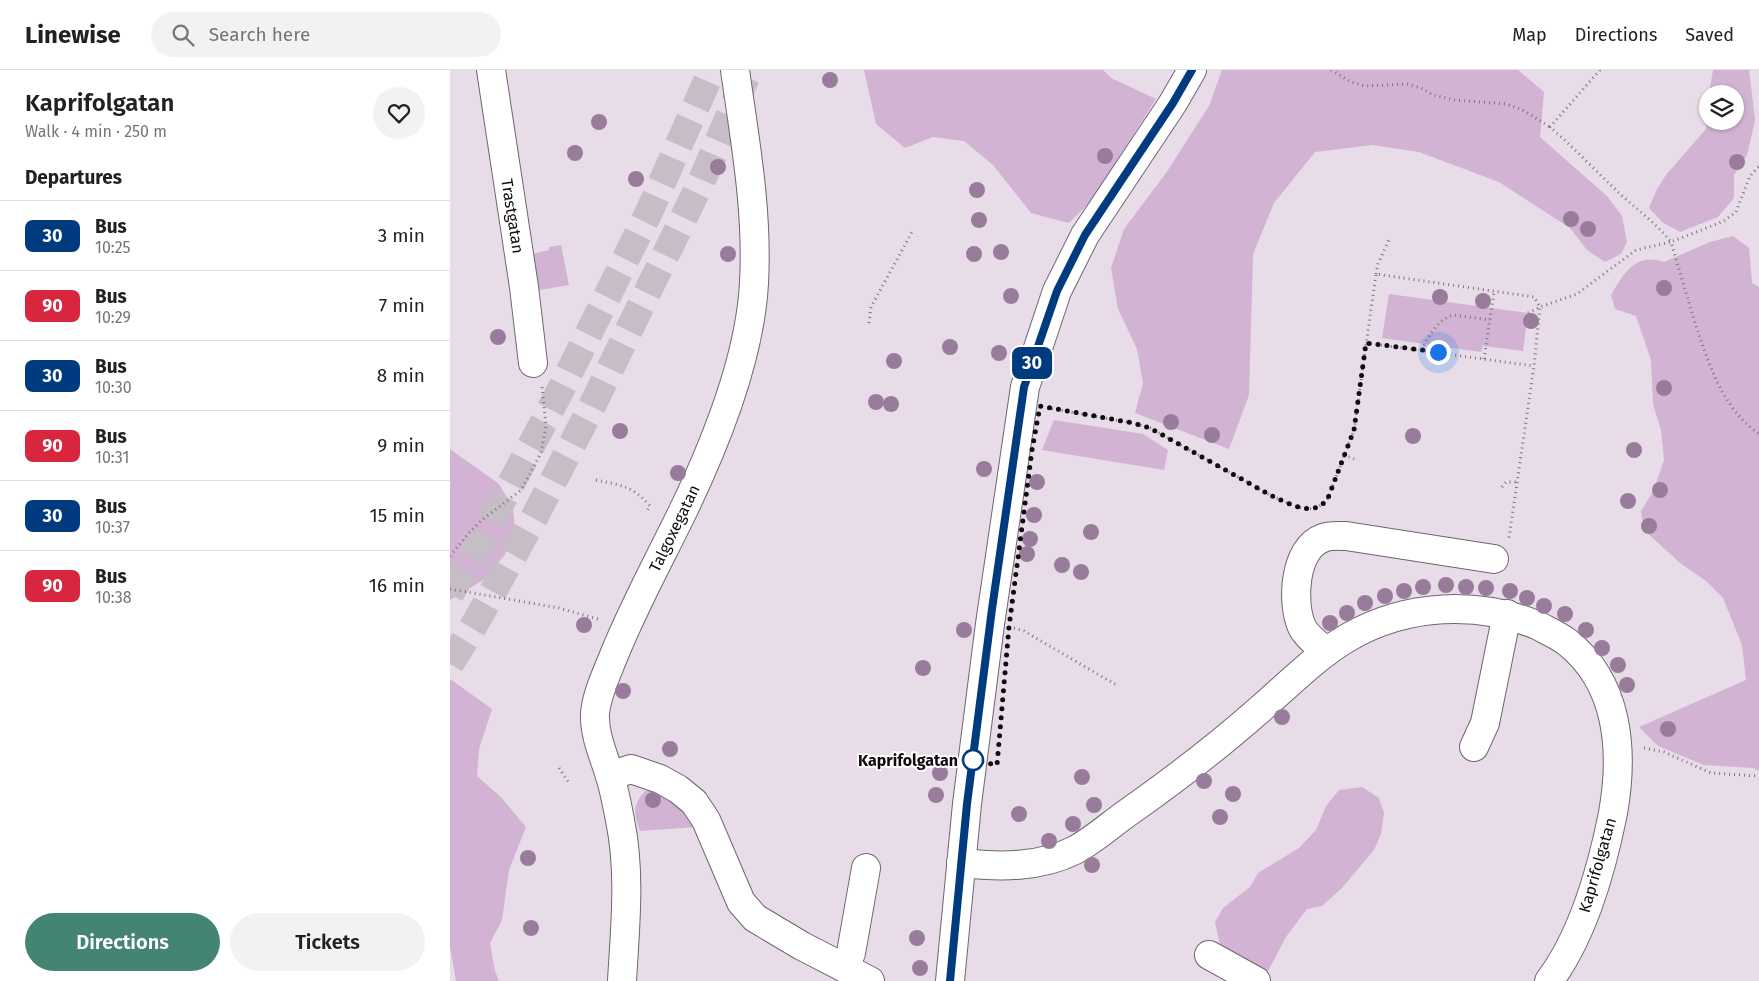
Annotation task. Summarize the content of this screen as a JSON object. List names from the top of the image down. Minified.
{"streets":{"street":["Trastgatan","Talgoxegatan","Kaprifolgatan"]},"places":["Kaprifolgatan"],"lines":["bus line 30"],"page":{"header":"Linewise","search":"Search here","nav":["Map","Directions","Saved"],"heading":[["Kaprifolgatan","Walk · 4 min · 250 m"],"Departures"],"on_map":"30","list":[{"mark":"30","name":"Bus","note":"10:25","value":"3 min"},{"mark":"90","name":"Bus","note":"10:29","value":"7 min"},{"mark":"30","name":"Bus","note":"10:30","value":"8 min"},{"mark":"90","name":"Bus","note":"10:31","value":"9 min"},{"mark":"30","name":"Bus","note":"10:37","value":"15 min"},{"mark":"90","name":"Bus","note":"10:38","value":"16 min"}],"buttons":["Directions","Tickets"]}}
